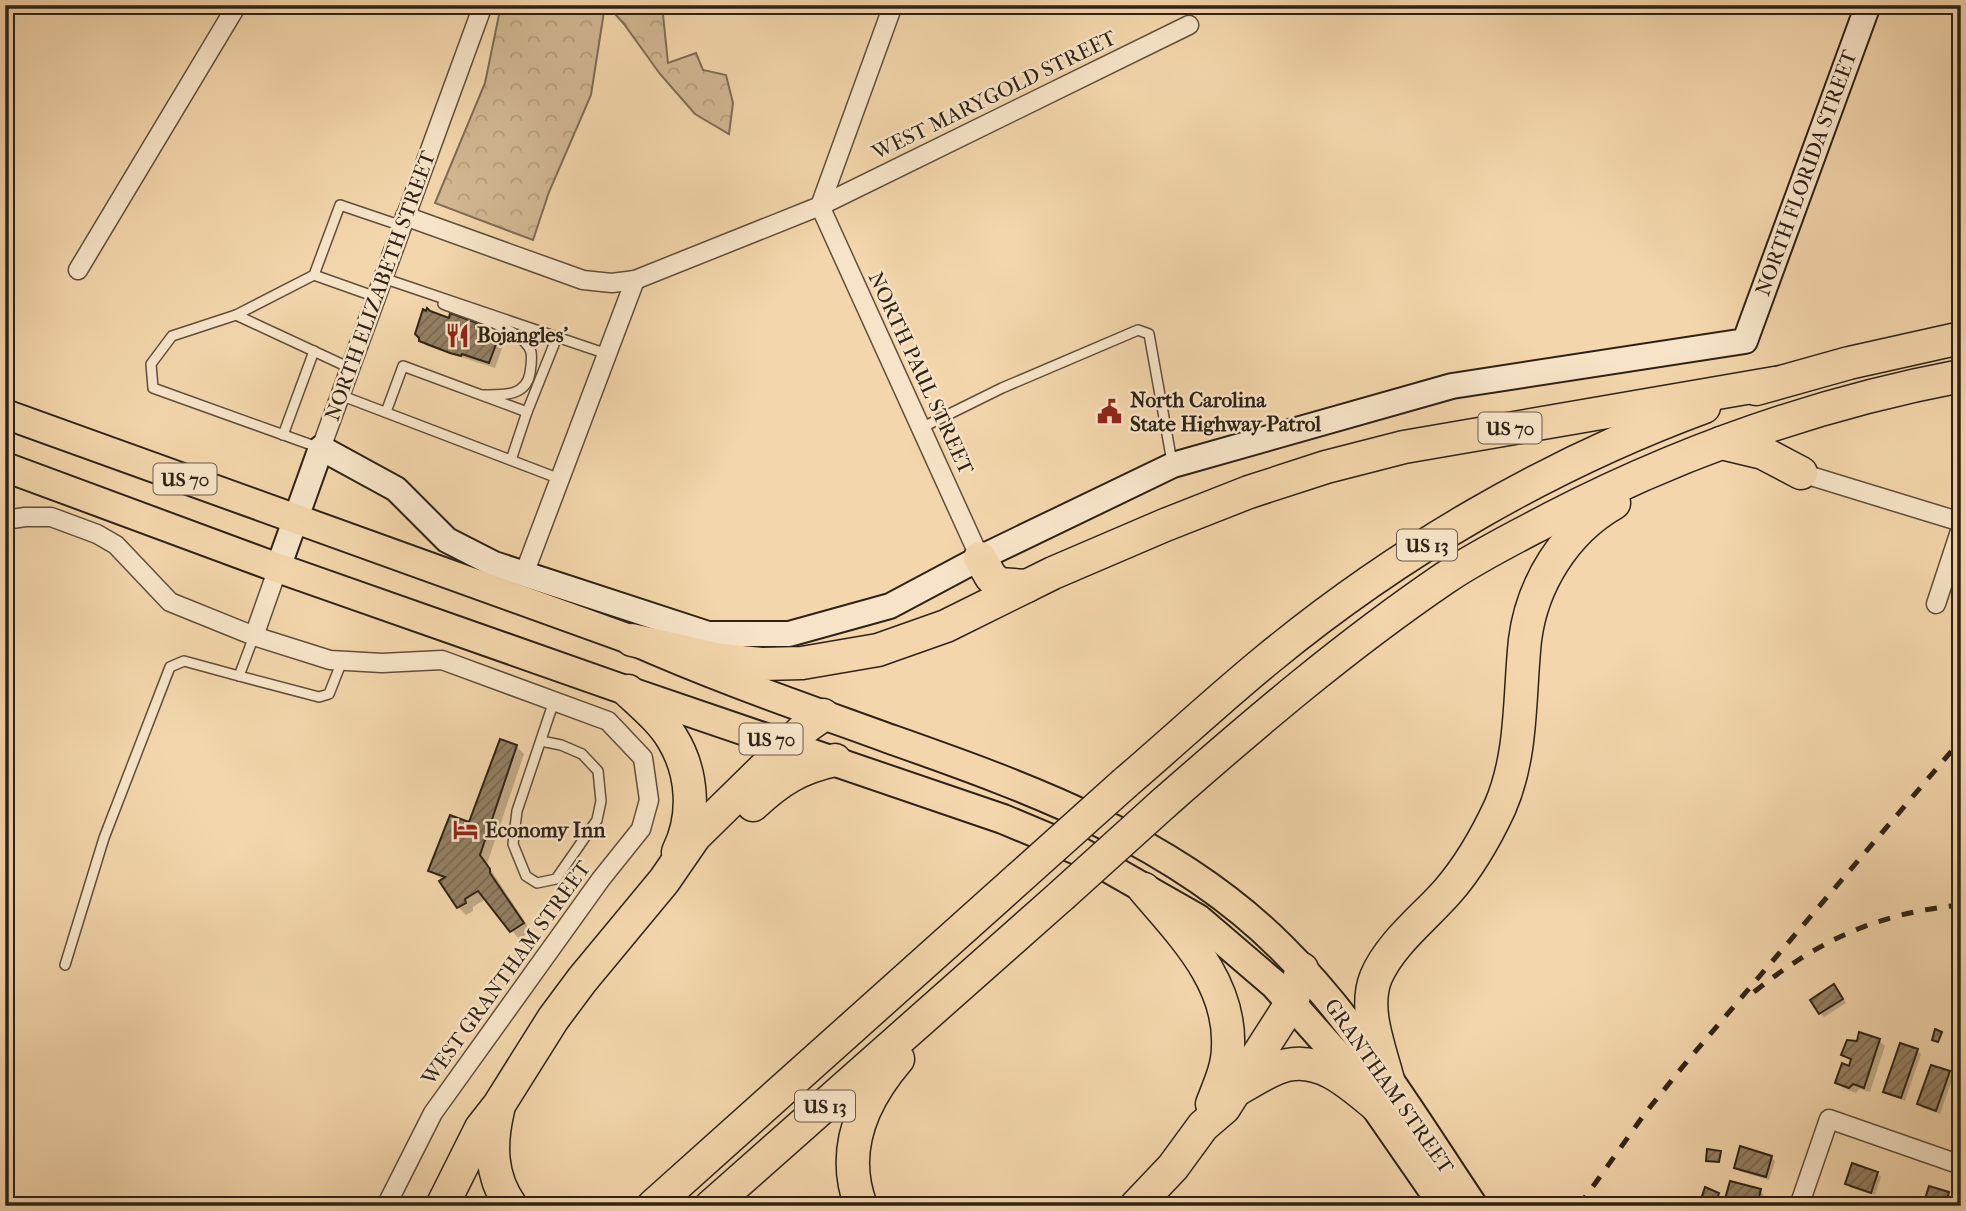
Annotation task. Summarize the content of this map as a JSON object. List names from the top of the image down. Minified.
{"streets":{"highway":["US 70","US 13"],"main road":["GRANTHAM STREET"],"street":["WEST MARYGOLD STREET","NORTH FLORIDA STREET","NORTH ELIZABETH STREET","NORTH PAUL STREET","WEST GRANTHAM STREET"]},"crossings":[["WEST MARYGOLD STREET","NORTH ELIZABETH STREET"],["WEST MARYGOLD STREET","NORTH PAUL STREET"],["NORTH ELIZABETH STREET","US 70"],["US 70","US 13"],["US 70","GRANTHAM STREET"]],"places":{"restaurant":["Bojangles'"],"public building":["North Carolina State Highway Patrol"],"hotel":["Economy Inn"]}}
